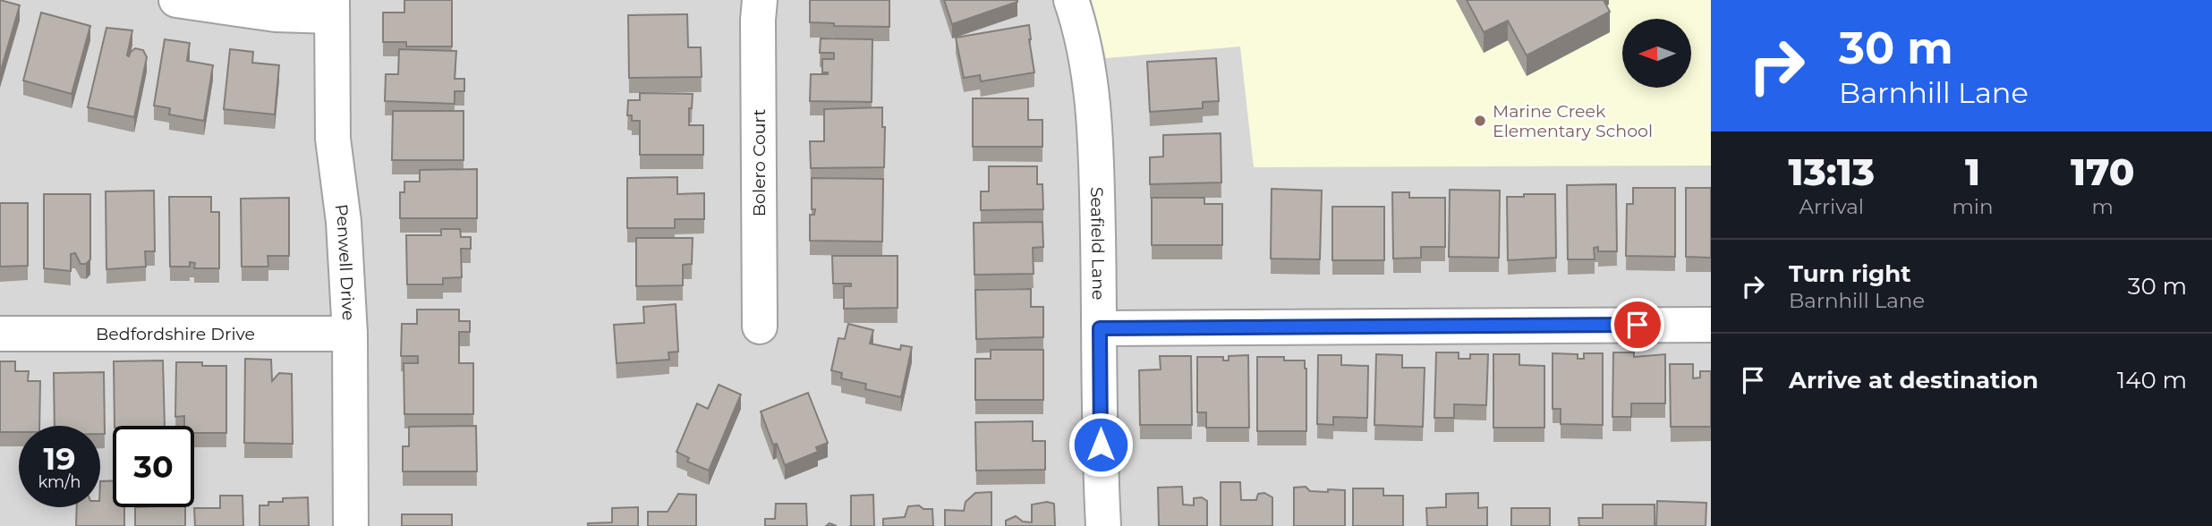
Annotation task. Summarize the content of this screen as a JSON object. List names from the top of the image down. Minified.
{"streets":{"street":["Bolero Court","Seafield Lane","Penwell Drive","Bedfordshire Drive"]},"crossings":[["Penwell Drive","Bedfordshire Drive"]],"places":["Marine Creek Elementary School"],"north":"left","page":{"turn":["30 m","Barnhill Lane"],"eta":["13:13","Arrival","1","min","170","m"],"list":[{"name":"Turn right","note":"Barnhill Lane","value":"30 m"},{"name":"Arrive at destination","value":"140 m"}],"speed":"19 km/h","limit":"30"}}
